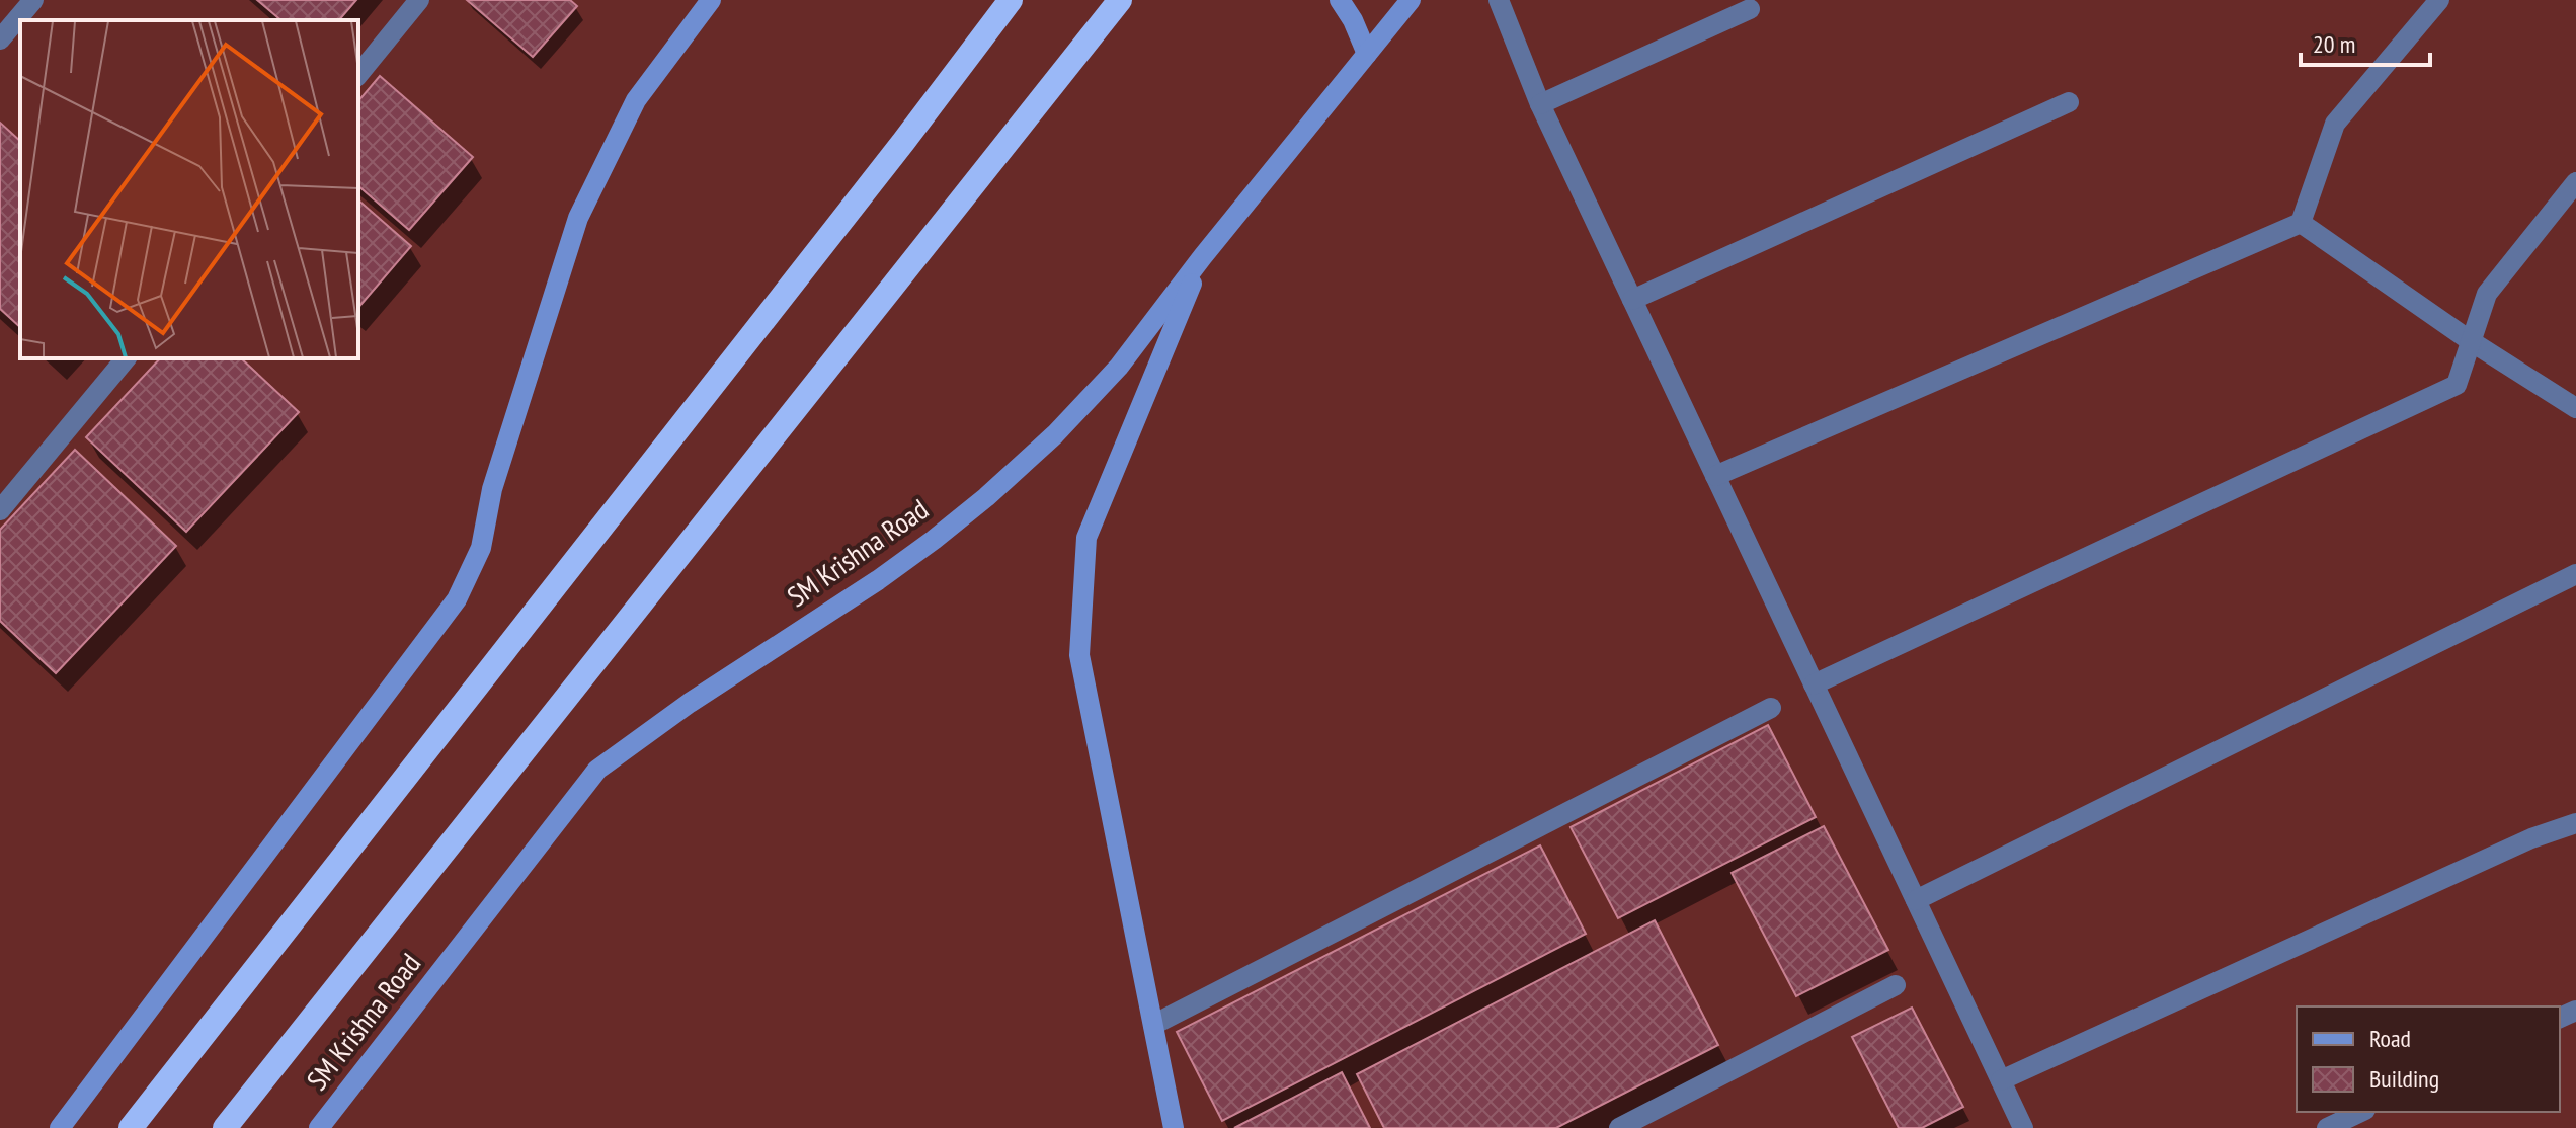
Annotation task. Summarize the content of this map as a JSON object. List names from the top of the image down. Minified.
{"streets":{"highway":["SM Krishna Road"]},"legend":["Road","Building"],"scale_bar":"20 m"}
